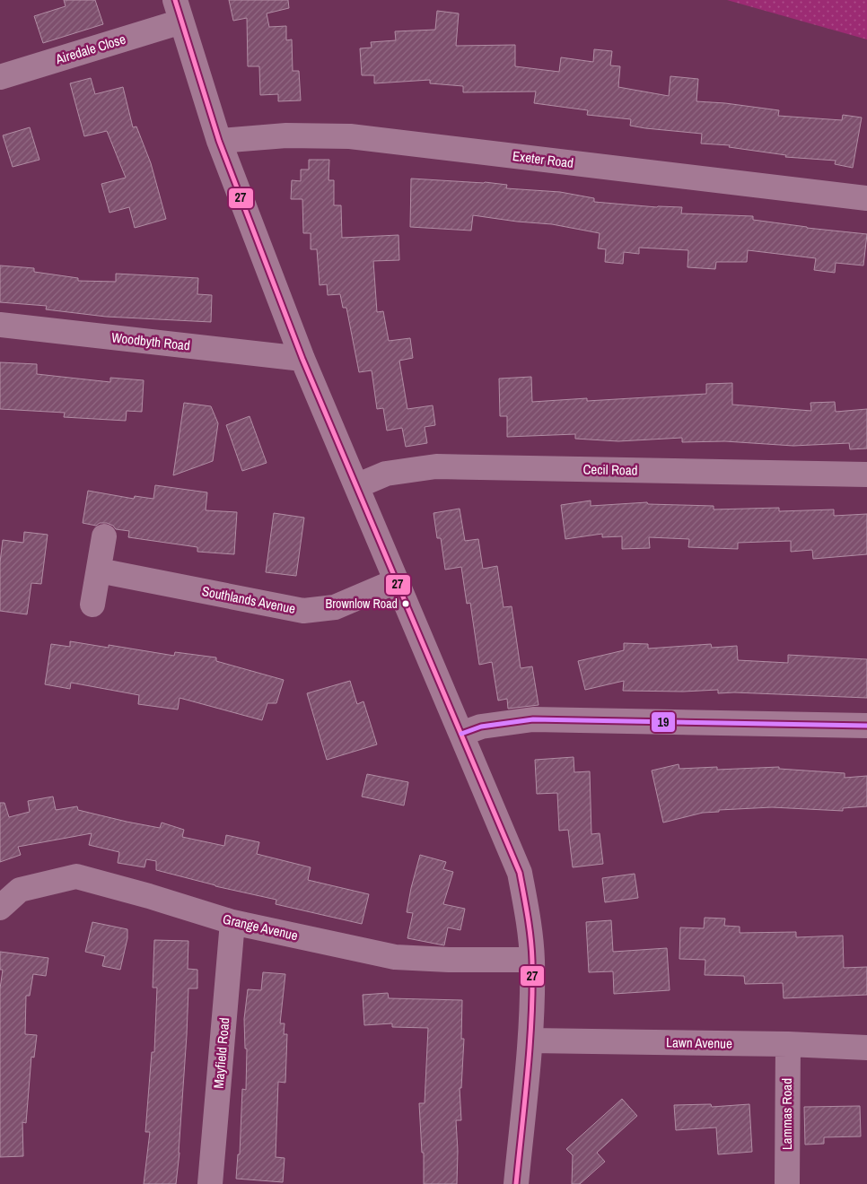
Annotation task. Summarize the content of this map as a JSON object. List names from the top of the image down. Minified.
{"streets":{"street":["Airedale Close","Exeter Road","Woodbyth Road","Cecil Road","Southlands Avenue","Grange Avenue","Lawn Avenue","Mayfield Road","Lammas Road"]},"crossings":[["Grange Avenue","Mayfield Road"],["Lawn Avenue","Lammas Road"]],"places":["Brownlow Road"],"lines":["transit line 27","transit line 19"]}
